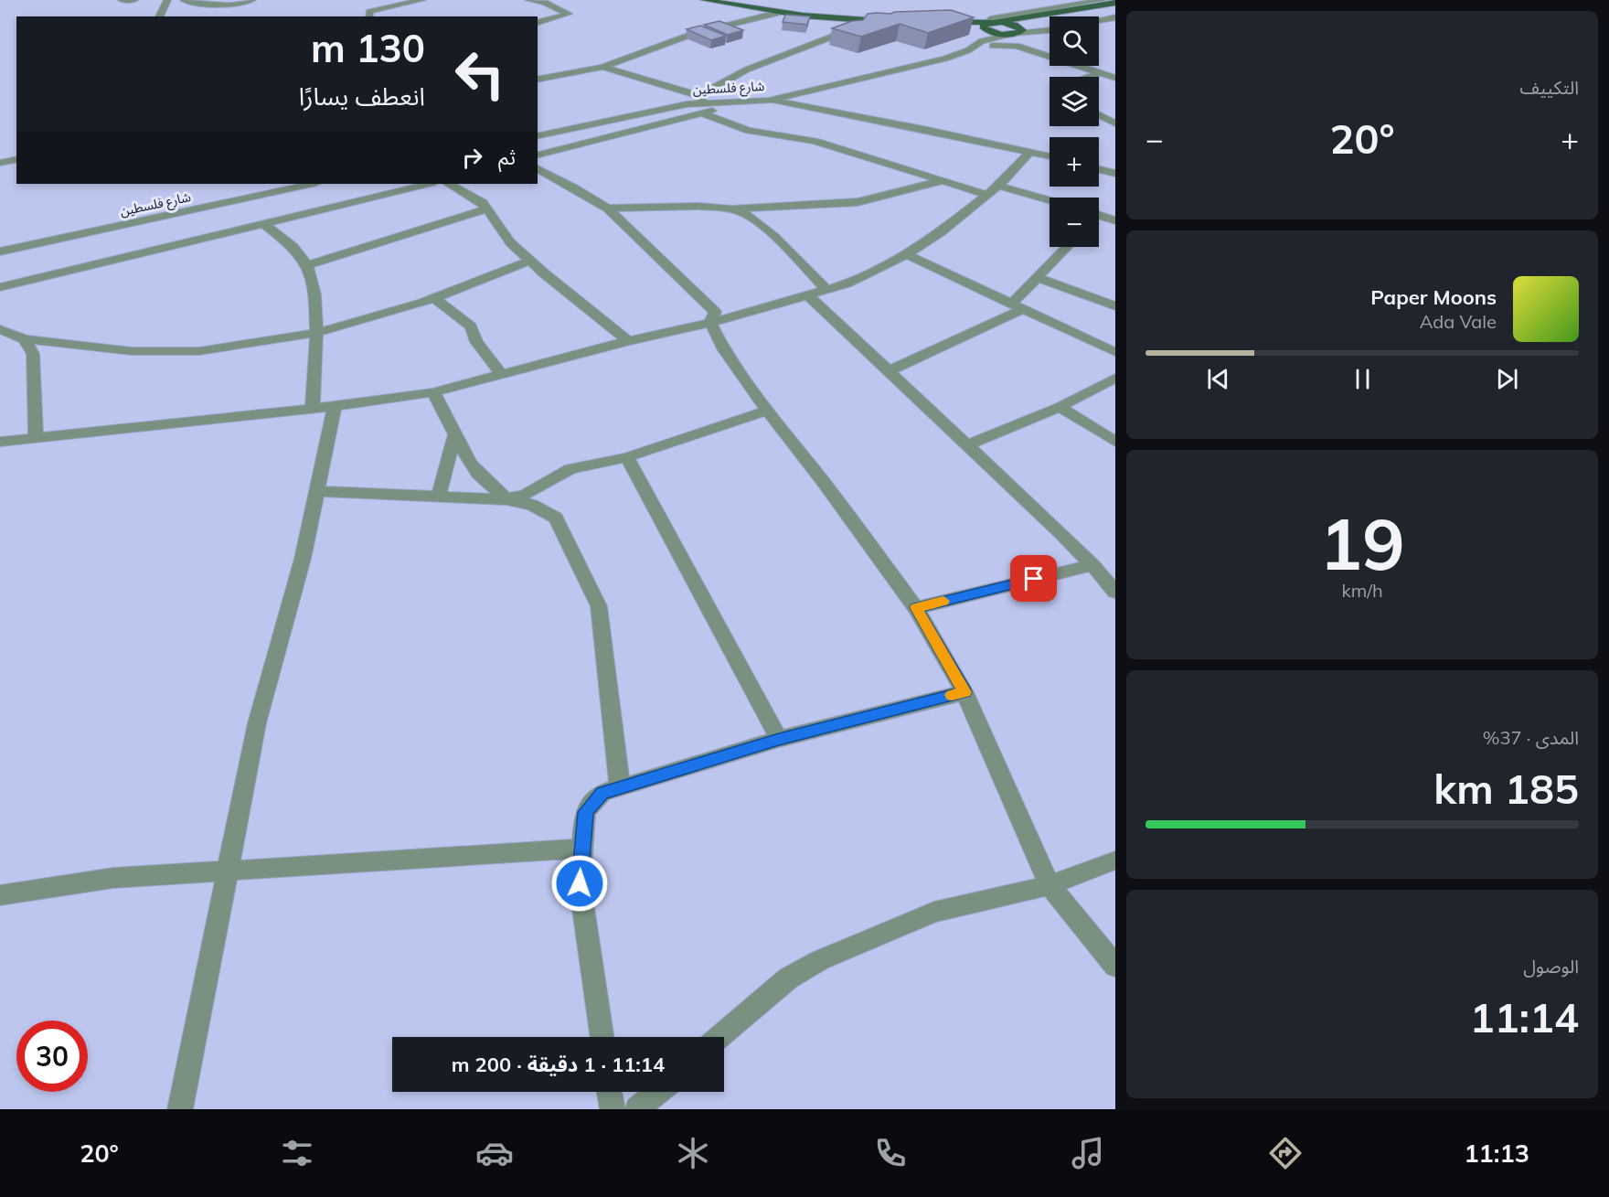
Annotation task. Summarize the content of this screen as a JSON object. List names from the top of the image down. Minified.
{"streets":{"street":["شارع فلسطين"]},"page":{"tile":["التكييف",["19","km/h"],["المدى · 37%","185 km"],["الوصول","11:14"]],"map_buttons":["+","−"],"turn":["130 m","انعطف يسارًا"],"heat":["−","20°","+"],"then":"ثم","song":["Paper Moons","Ada Vale"],"limit":"30","trip":"11:14 · 1 دقيقة · 200 m","tabs":["11:13","20°"]}}
